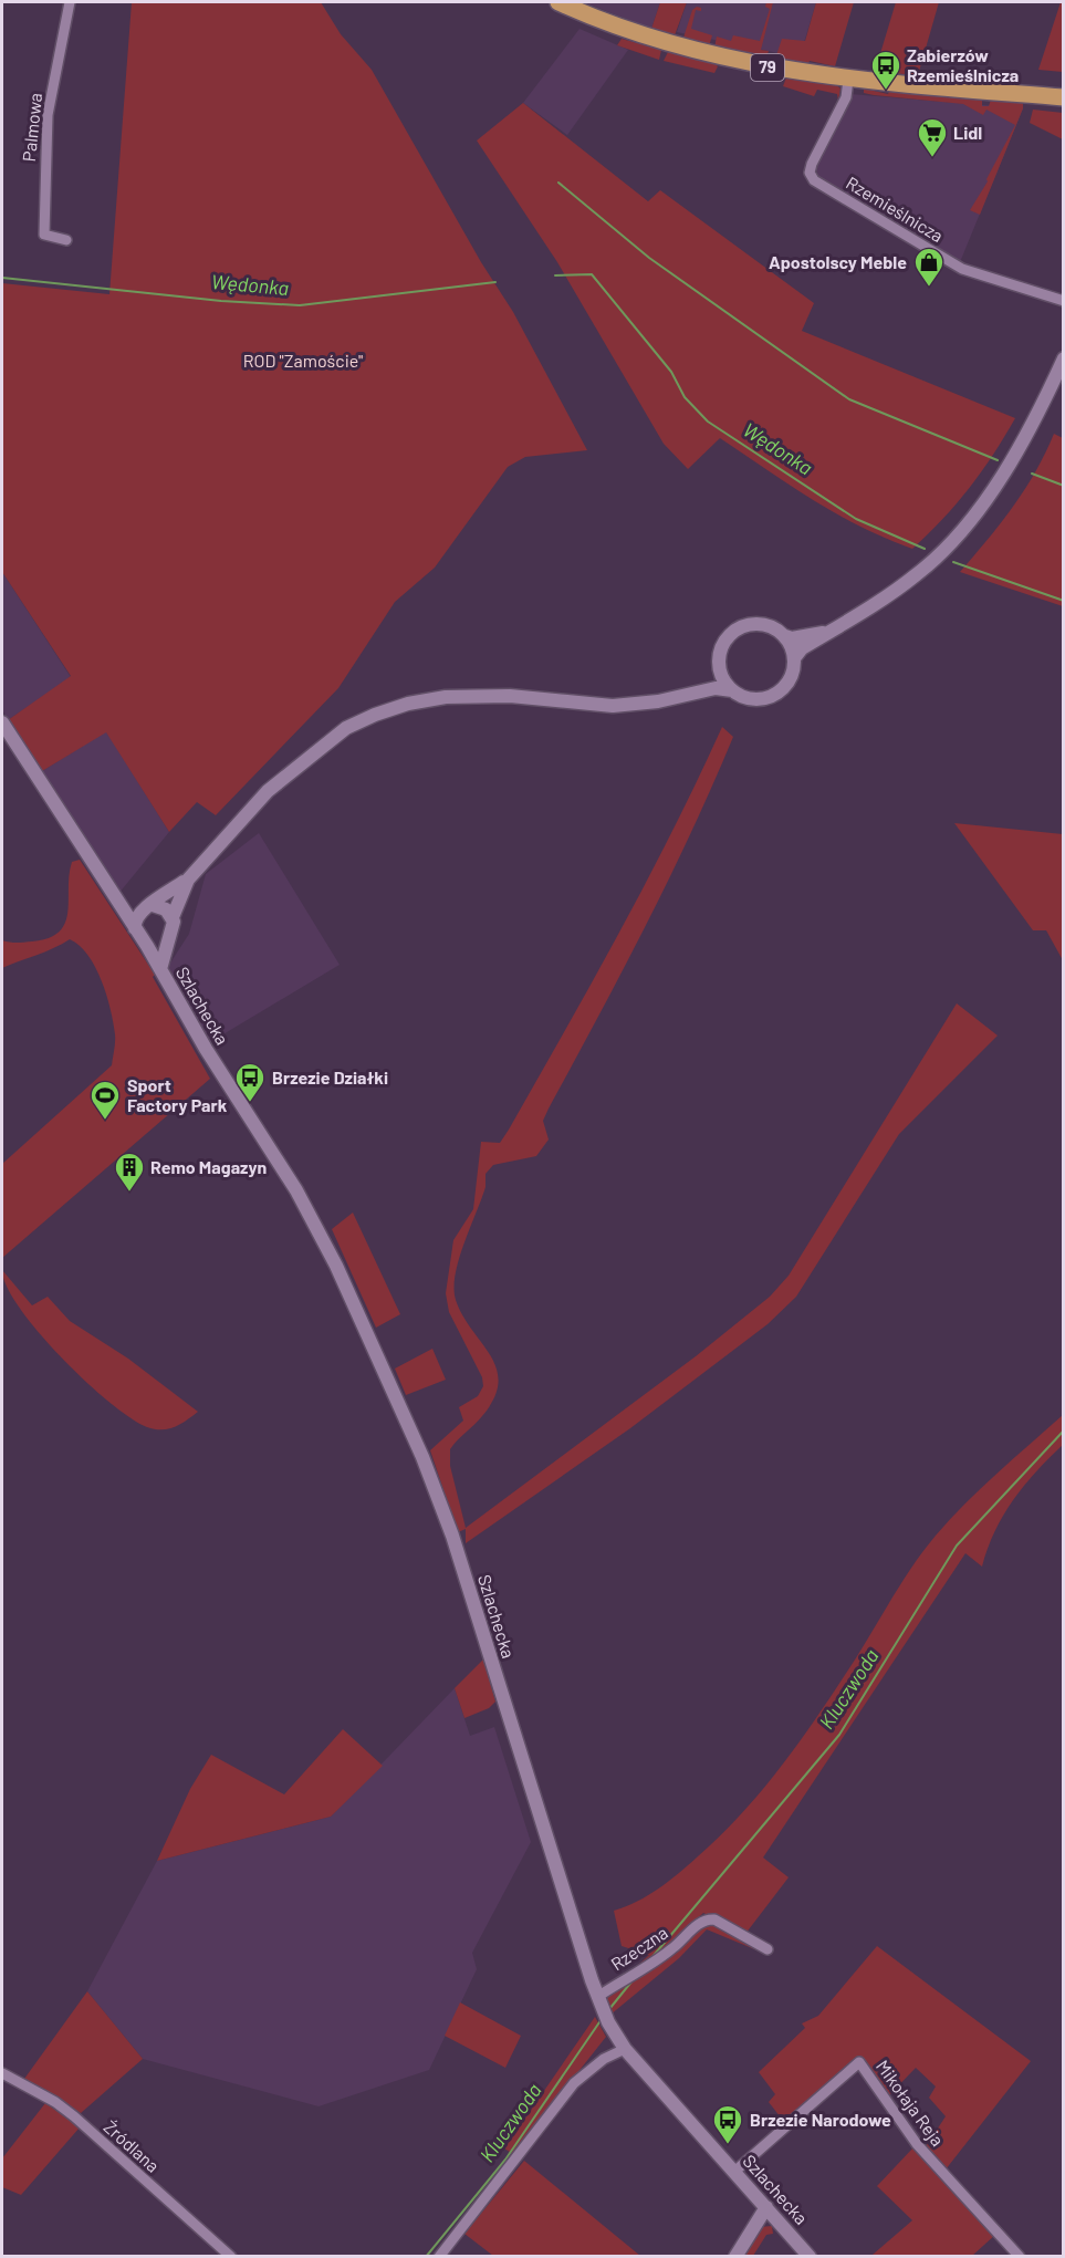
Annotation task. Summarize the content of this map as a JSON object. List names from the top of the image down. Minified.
{"streets":{"main road":["79"],"street":["Palmowa","Rzemieślnicza","Szlachecka","Rzeczna","Mikołaja Reja","Źródlana"]},"crossings":[["79","Rzemieślnicza"],["Szlachecka","Rzeczna"],["Szlachecka","Mikołaja Reja"]],"water":["Wędonka","Kluczwoda"],"parks":["ROD \"Zamoście\""],"places":{"bus stop":["Zabierzów Rzemieślnicza","Brzezie Działki","Brzezie Narodowe"],"supermarket":["Lidl"],"shop":["Apostolscy Meble"],"sports":["Sport Factory Park"],"building":["Remo Magazyn"]}}
